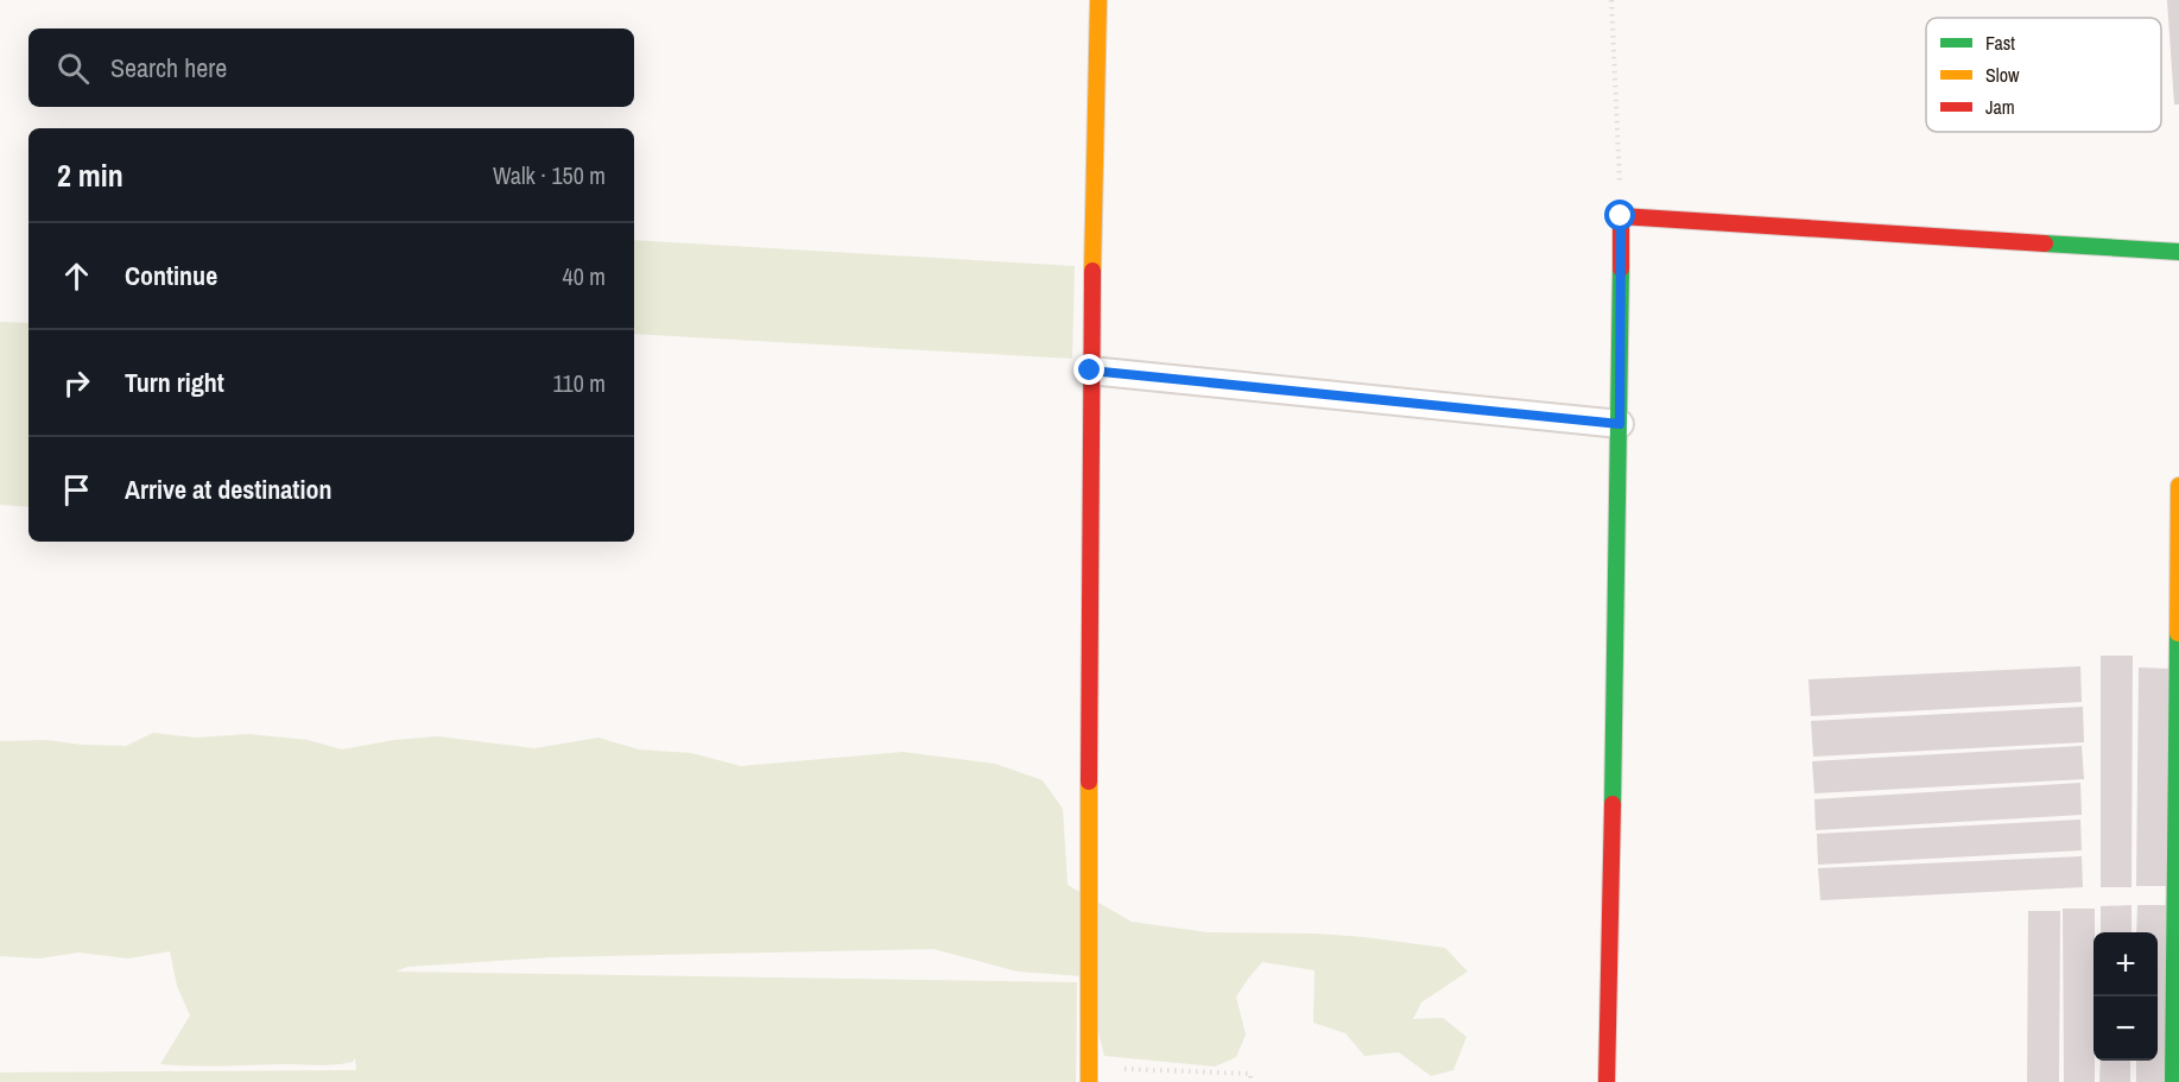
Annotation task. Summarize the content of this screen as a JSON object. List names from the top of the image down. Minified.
{"legend":["Fast","Slow","Jam"],"page":{"search":"Search here","heading":["2 min","Walk · 150 m"],"list":[["Continue","40 m"],["Turn right","110 m"],"Arrive at destination"],"map_buttons":["+","−"]}}
